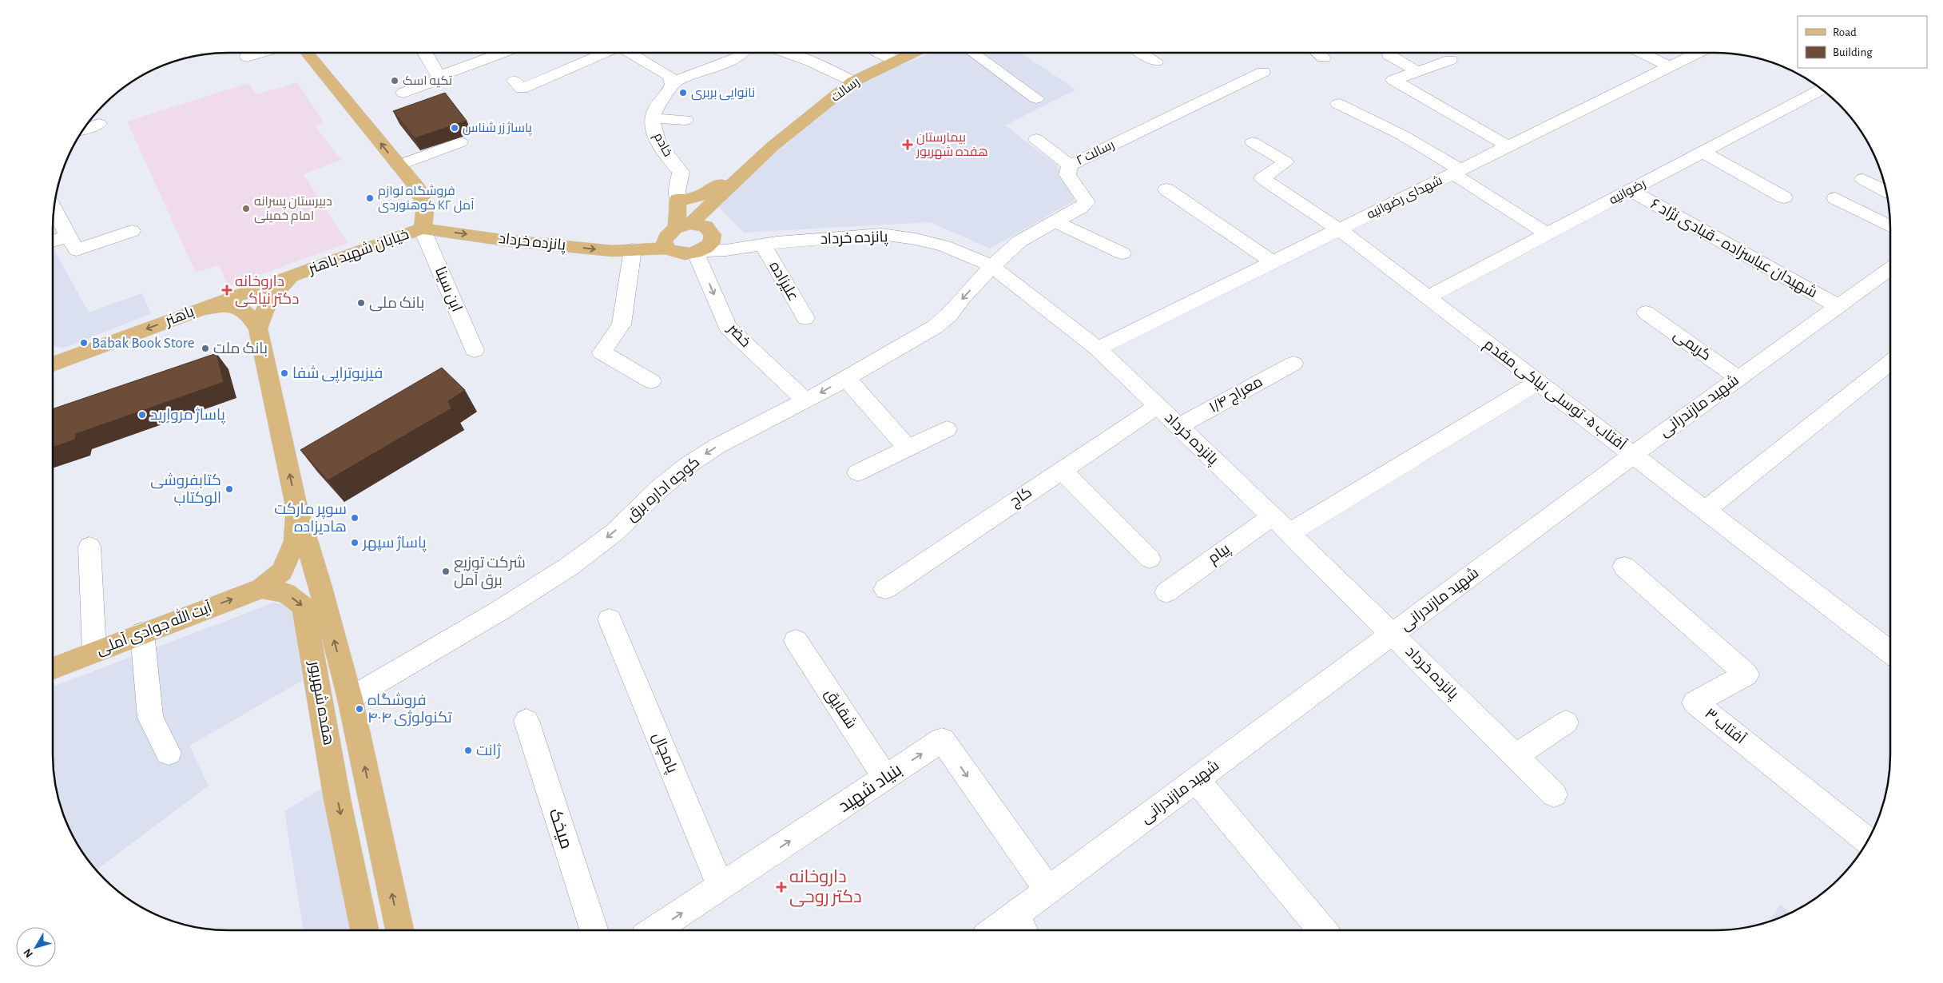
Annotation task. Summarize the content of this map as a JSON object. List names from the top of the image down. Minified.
{"streets":{"main road":["رسالت","خادم","پانزده خرداد","خیابان شهید باهنر","باهنر","آیت الله جوادی آملی","هفده شهریور"],"street":["رسالت ۲","رضوانیه","شهدای رضوانیه","شهیدان عباسزاده - قبادی نژاد ۶","علیزاده","ابن سینا","خضر","کریمی","معراج ۱/۴","آفتاب ۵- توسلی نیاکی مقدم","شهید مازندرانی","کوچه اداره برق","کاج","پیام","شقایق","آفتاب ۳","پامچال","بنیاد شهید","میخک"]},"crossings":[["رسالت","خادم"],["رسالت","پانزده خرداد"],["رسالت ۲","پانزده خرداد"],["رسالت ۲","کوچه اداره برق"],["رضوانیه","شهیدان عباسزاده - قبادی نژاد ۶"],["رضوانیه","آفتاب ۵- توسلی نیاکی مقدم"],["شهدای رضوانیه","پانزده خرداد"],["شهدای رضوانیه","آفتاب ۵- توسلی نیاکی مقدم"],["پانزده خرداد","خیابان شهید باهنر"],["پانزده خرداد","علیزاده"],["پانزده خرداد","ابن سینا"],["پانزده خرداد","خضر"],["پانزده خرداد","معراج ۱/۴"],["پانزده خرداد","شهید مازندرانی"],["پانزده خرداد","کوچه اداره برق"],["پانزده خرداد","کاج"],["پانزده خرداد","پیام"],["شهیدان عباسزاده - قبادی نژاد ۶","شهید مازندرانی"],["خیابان شهید باهنر","ابن سینا"],["باهنر","هفده شهریور"],["خضر","کوچه اداره برق"],["کریمی","شهید مازندرانی"],["آفتاب ۵- توسلی نیاکی مقدم","شهید مازندرانی"],["شهید مازندرانی","بنیاد شهید"],["کوچه اداره برق","هفده شهریور"],["آیت الله جوادی آملی","هفده شهریور"],["شقایق","بنیاد شهید"],["پامچال","بنیاد شهید"]],"one_way":["باهنر","خضر","کوچه اداره برق","آیت الله جوادی آملی"],"places":{"other":["تکیه اسک","نانوایی بربری","پاساژ زر شناس","فروشگاه لوازم کوهنوردی K۲ آمل","دبیرستان پسرانه امام خمینی","بانک ملی","Babak Book Store","بانک ملت","فیزیوتراپی شفا","پاساژ مروارید","کتابفروشی الوکتاب","سوپر مارکت هادیزاده","پاساژ سپهر","شرکت توزیع برق آمل","فروشگاه تکنولوژی ۴۰۴","ژانت"],"health":["بیمارستان هفده شهریور","داروخانه دکتر نیاکی","داروخانه دکتر روحی"]},"legend":["Road","Building"],"north":"bottom left"}
